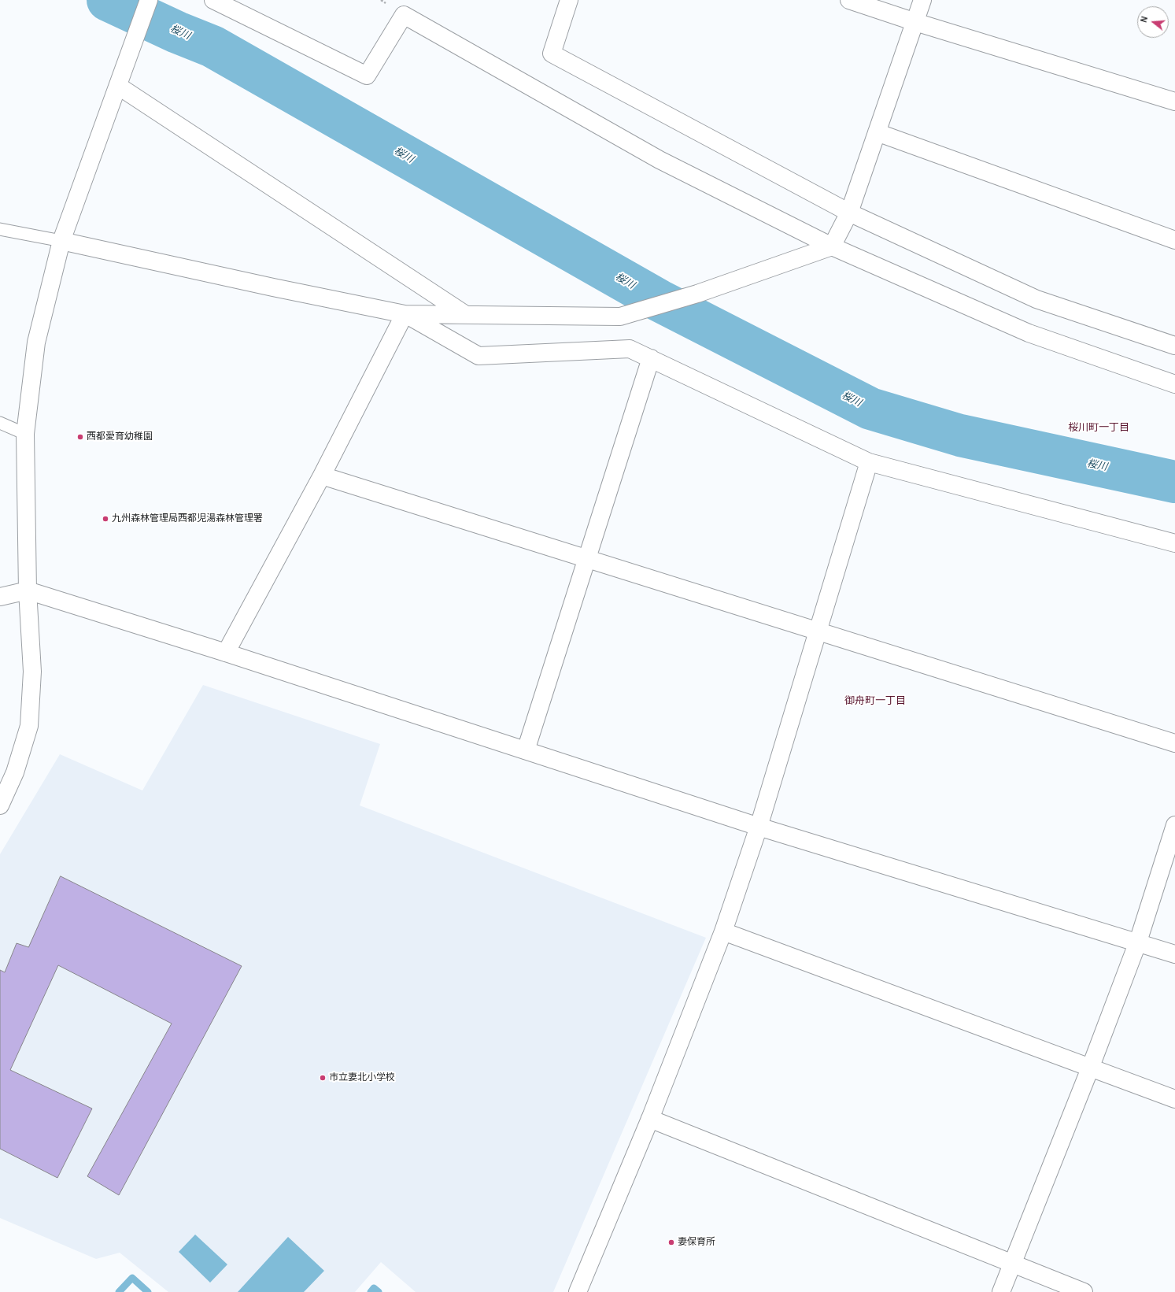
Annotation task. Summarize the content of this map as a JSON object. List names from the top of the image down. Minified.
{"districts":["桜川町一丁目","御舟町一丁目"],"water":["桜川"],"places":["西都愛育幼稚園","九州森林管理局西都児湯森林管理署","市立妻北小学校","妻保育所"],"north":"left"}
